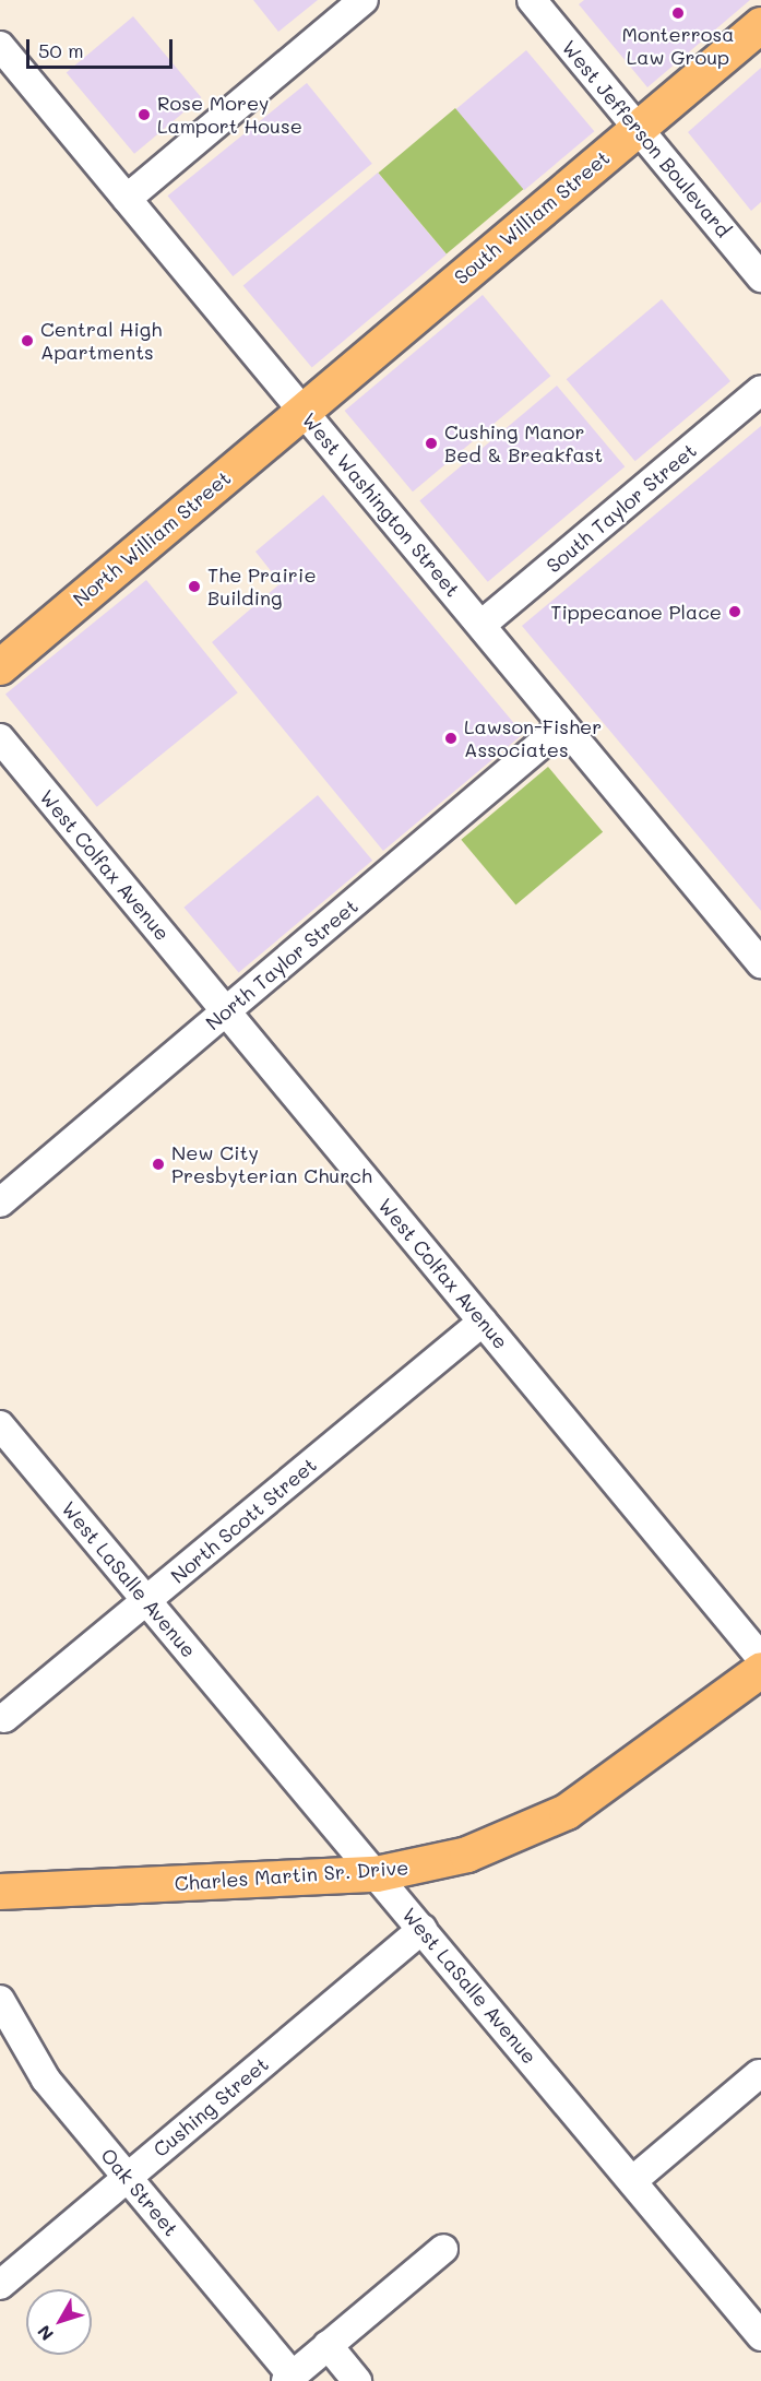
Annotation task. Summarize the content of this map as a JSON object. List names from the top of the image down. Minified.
{"streets":{"main road":["South William Street","North William Street","Charles Martin Sr. Drive"],"street":["West Jefferson Boulevard","West Washington Street","South Taylor Street","West Colfax Avenue","North Taylor Street","North Scott Street","West LaSalle Avenue","Cushing Street","Oak Street"]},"crossings":[["West Jefferson Boulevard","South William Street"],["South William Street","West Washington Street"],["South William Street","North William Street"],["West Washington Street","South Taylor Street"],["West Washington Street","North William Street"],["West Washington Street","North Taylor Street"],["West Colfax Avenue","North Taylor Street"],["West Colfax Avenue","North Scott Street"],["North Scott Street","West LaSalle Avenue"],["West LaSalle Avenue","Charles Martin Sr. Drive"],["West LaSalle Avenue","Cushing Street"],["Cushing Street","Oak Street"]],"places":["Monterrosa Law Group","Rose Morey Lamport House","Central High Apartments","Cushing Manor Bed & Breakfast","The Prairie Building","Tippecanoe Place","Lawson-Fisher Associates","New City Presbyterian Church"],"scale_bar":"50 m","north":"bottom left"}
